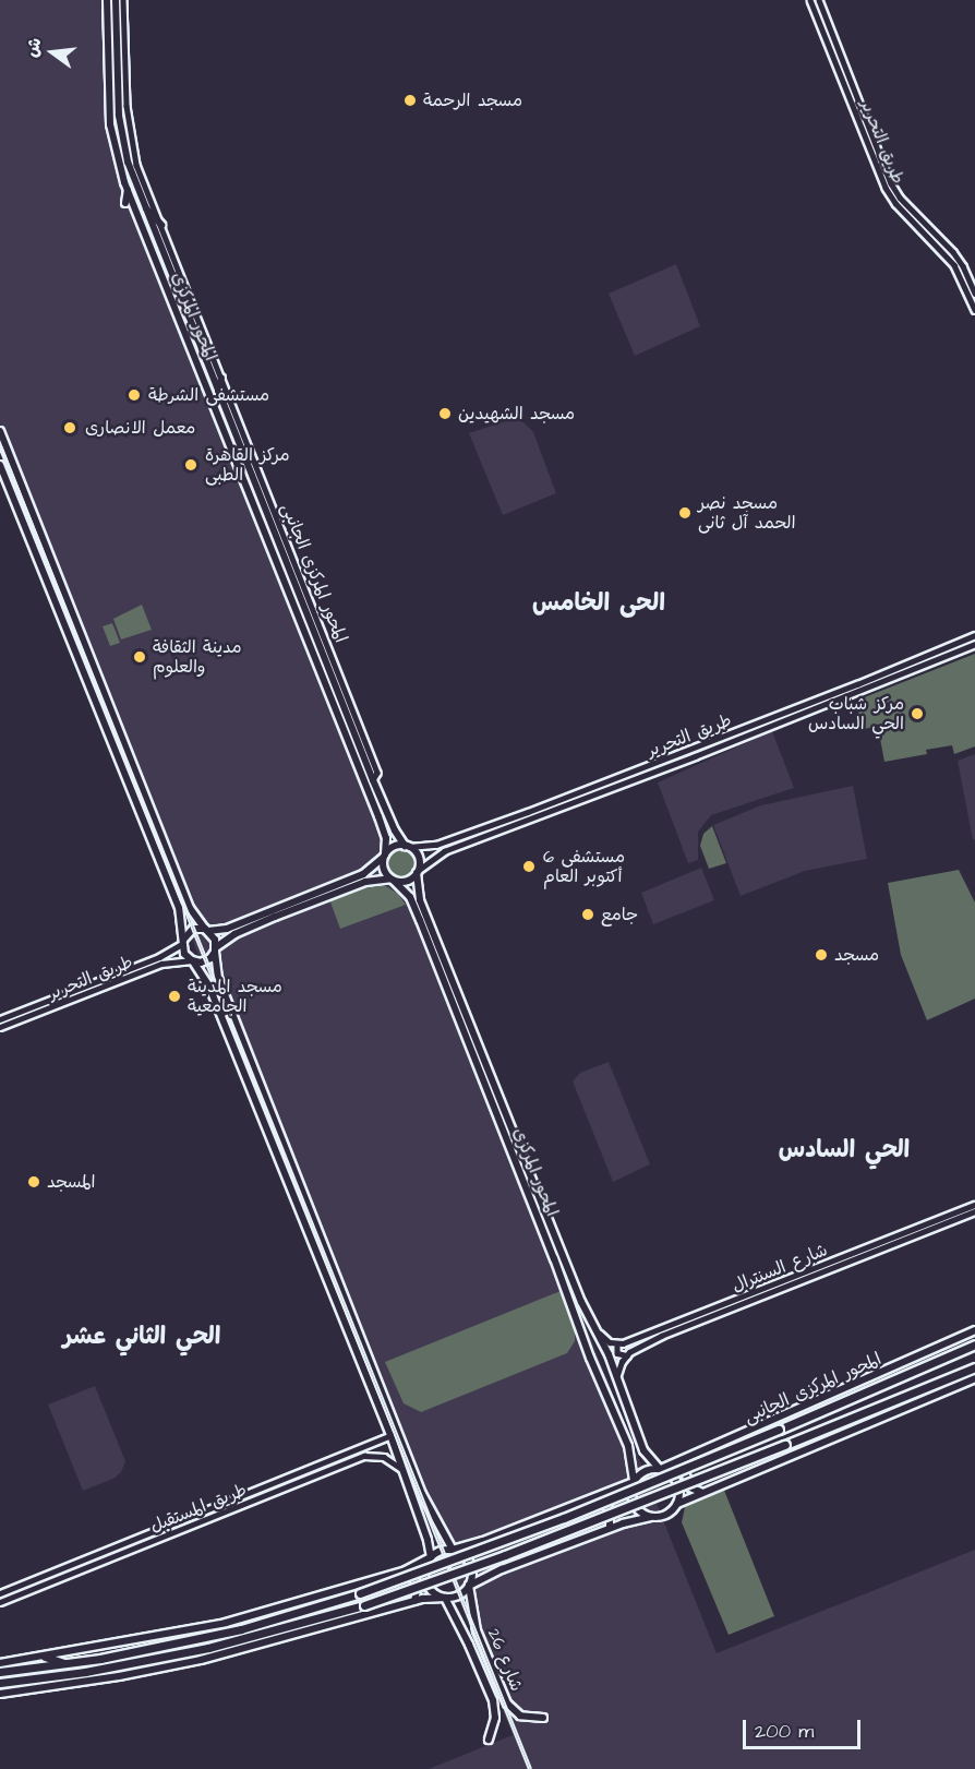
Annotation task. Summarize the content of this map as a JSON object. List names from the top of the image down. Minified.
{"streets":{"main road":["المحور المركزى","المحور المركزى الجانبى","شارع 26"],"street":["طريق التحرير","شارع السنترال","طريق المستقبل"]},"crossings":[["طريق التحرير","المحور المركزى"],["المحور المركزى","المحور المركزى الجانبى"]],"districts":["الحى الخامس","الحي السادس","الحي الثاني عشر"],"places":["مسجد الرحمة","مستشفى الشرطة","مسجد الشهيدين","معمل الانصارى","مركز القاهرة الطبى","مسجد نصر الحمد آل ثانى","مدينة الثقافة والعلوم","مركز شباب الحي السادس","مستشفى 6 أكتوبر العام","جامع","مسجد","مسجد المدينة الجامعية","المسجد"],"scale_bar":"200 m","north":"left"}
